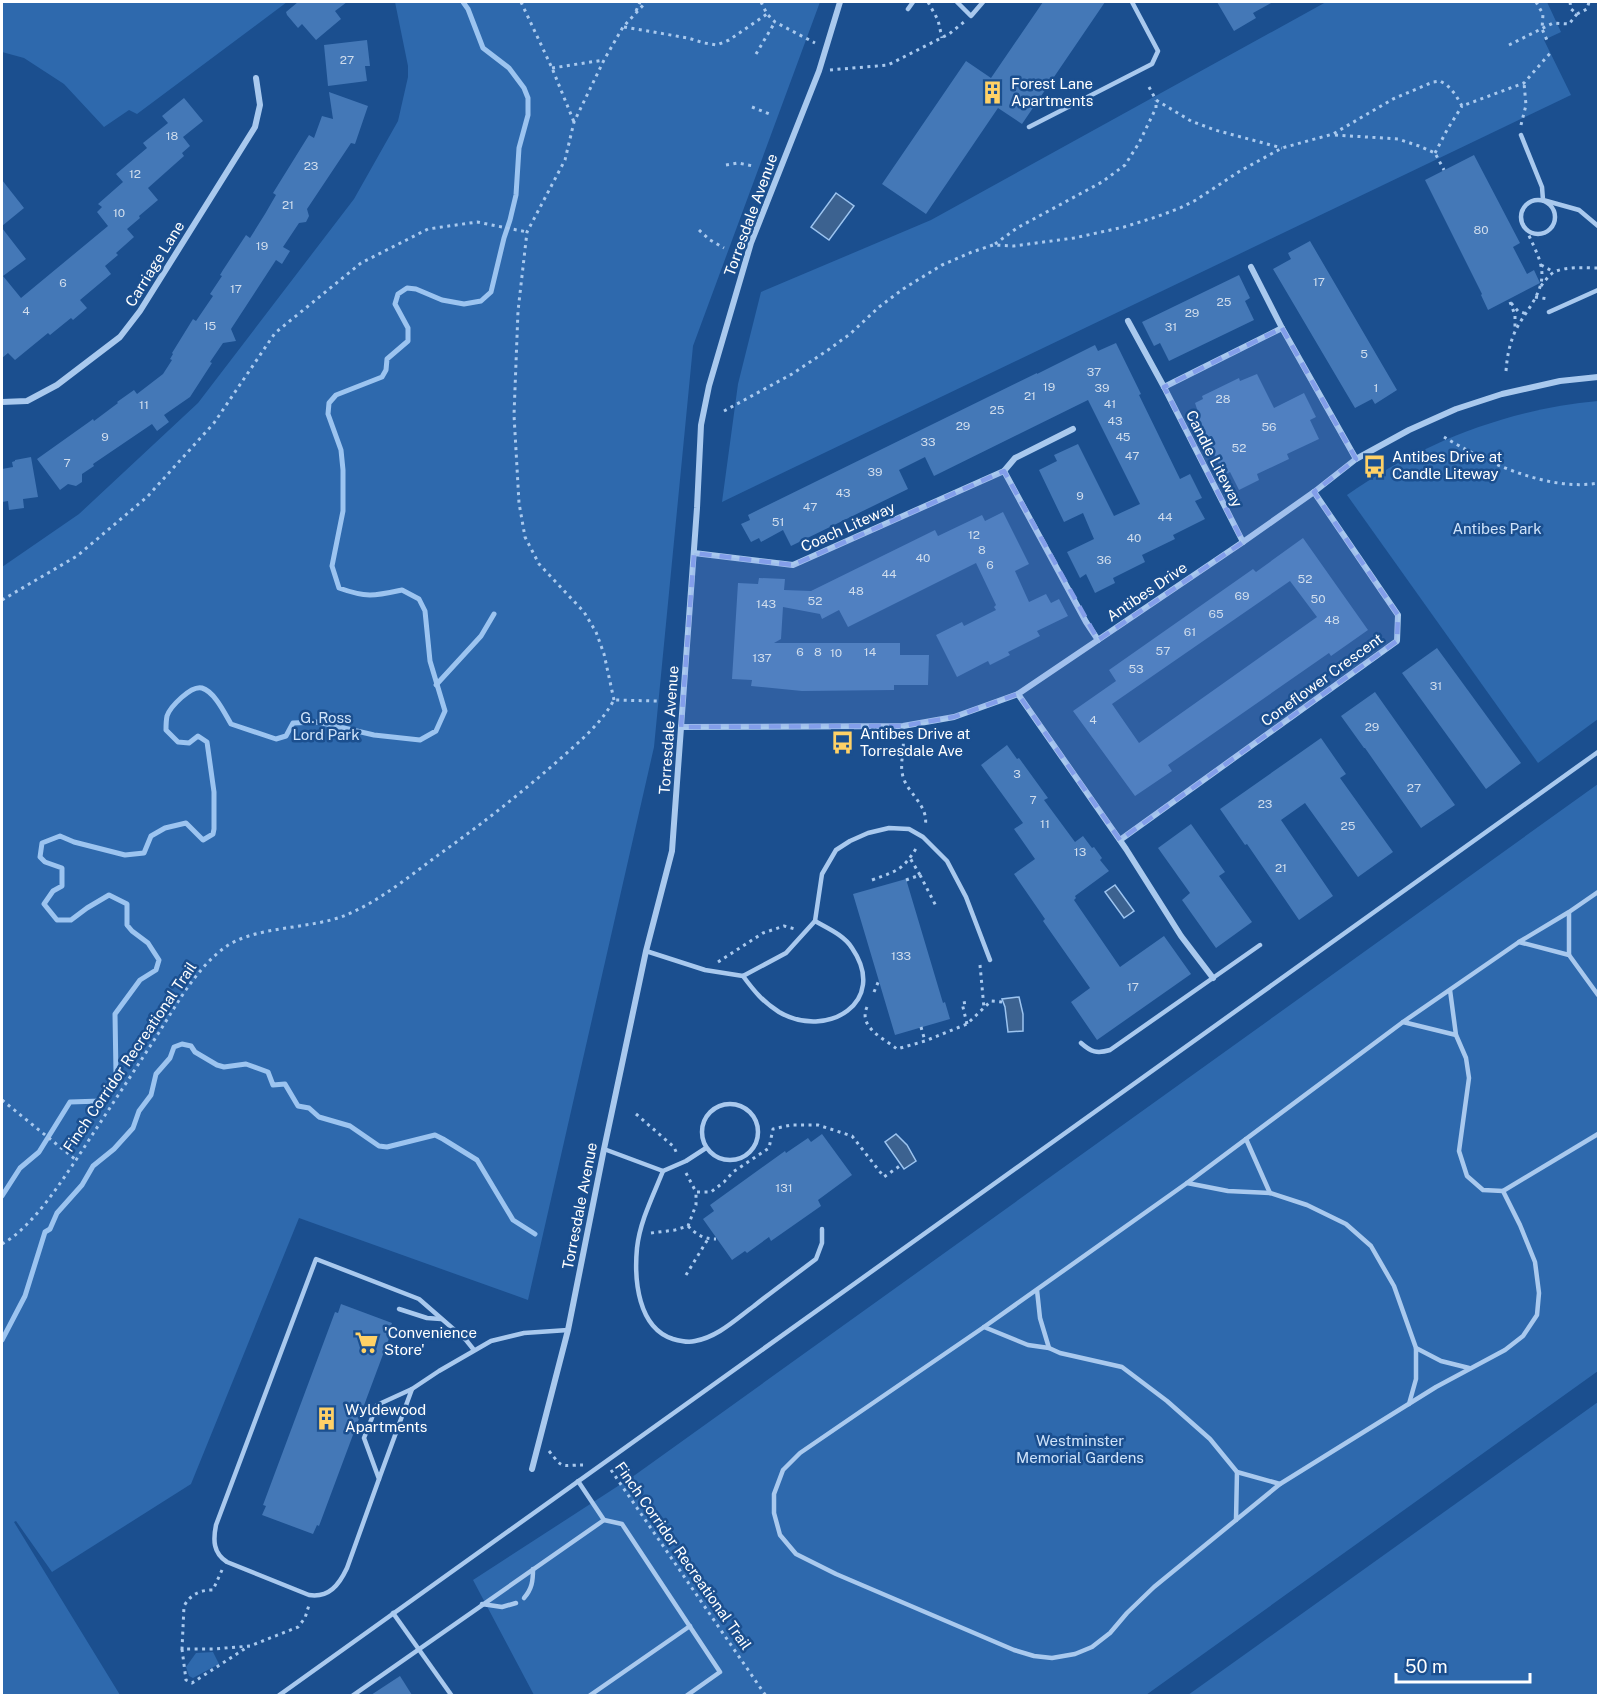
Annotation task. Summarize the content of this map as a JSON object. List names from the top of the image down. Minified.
{"streets":{"street":["Torresdale Avenue","Carriage Lane","Candle Liteway","Coach Liteway","Antibes Drive","Coneflower Crescent"],"path":["Finch Corridor Recreational Trail"]},"crossings":[["Torresdale Avenue","Coach Liteway"],["Torresdale Avenue","Antibes Drive"],["Torresdale Avenue","Finch Corridor Recreational Trail"],["Candle Liteway","Antibes Drive"],["Antibes Drive","Coneflower Crescent"]],"parks":["Antibes Park","G. Ross Lord Park","Westminster Memorial Gardens"],"places":{"building":["Forest Lane Apartments","Wyldewood Apartments"],"bus stop":["Antibes Drive at Candle Liteway","Antibes Drive at Torresdale Ave"],"supermarket":["'Convenience Store'"]},"house_numbers":["27","18","23","12","21","10","80","19","17","6","17","25","4","29","15","31","5","37","19","39","1","21","28","41","11","25","43","29","56","9","45","33","52","47","7","39","43","9","47","44","51","12","40","8","40","36","6","44","52","48","69","50","52","143","65","48","61","57","6","8","14","10","137","53","31","4","29","3","27","7","23","11","25","13","21","133","17","131"],"scale_bar":"50 m"}
